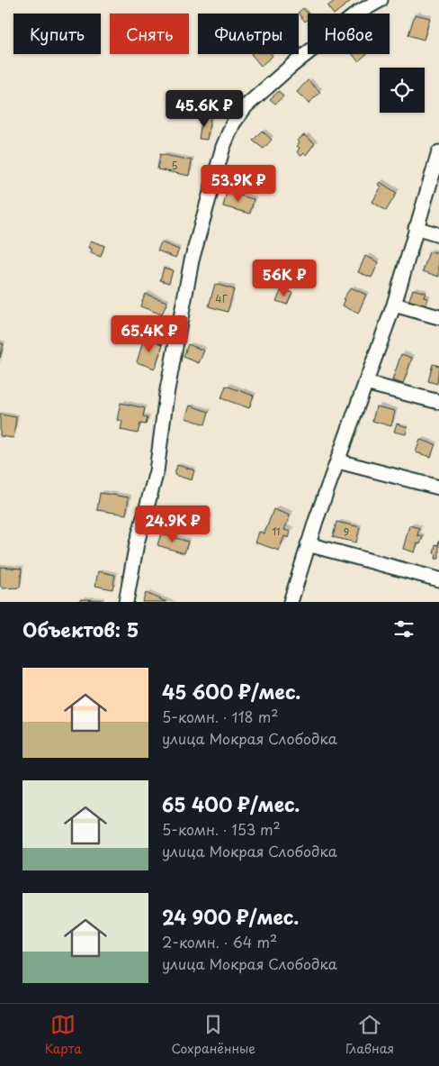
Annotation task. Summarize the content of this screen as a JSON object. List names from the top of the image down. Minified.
{"house_numbers":["5","4Г","11","9"],"page":{"chip":["Купить","Снять","Фильтры","Новое"],"price":["45.6K ₽","53.9K ₽","56K ₽","65.4K ₽","24.9K ₽"],"heading":"Объектов: 5","list":[{"name":"45 600 ₽/мес.","note":"5-комн. · 118 m² · улица Мокрая Слободка"},{"name":"65 400 ₽/мес.","note":"5-комн. · 153 m² · улица Мокрая Слободка"},{"name":"24 900 ₽/мес.","note":"2-комн. · 64 m² · улица Мокрая Слободка"}],"tabs":["Карта","Сохранённые","Главная"]}}
